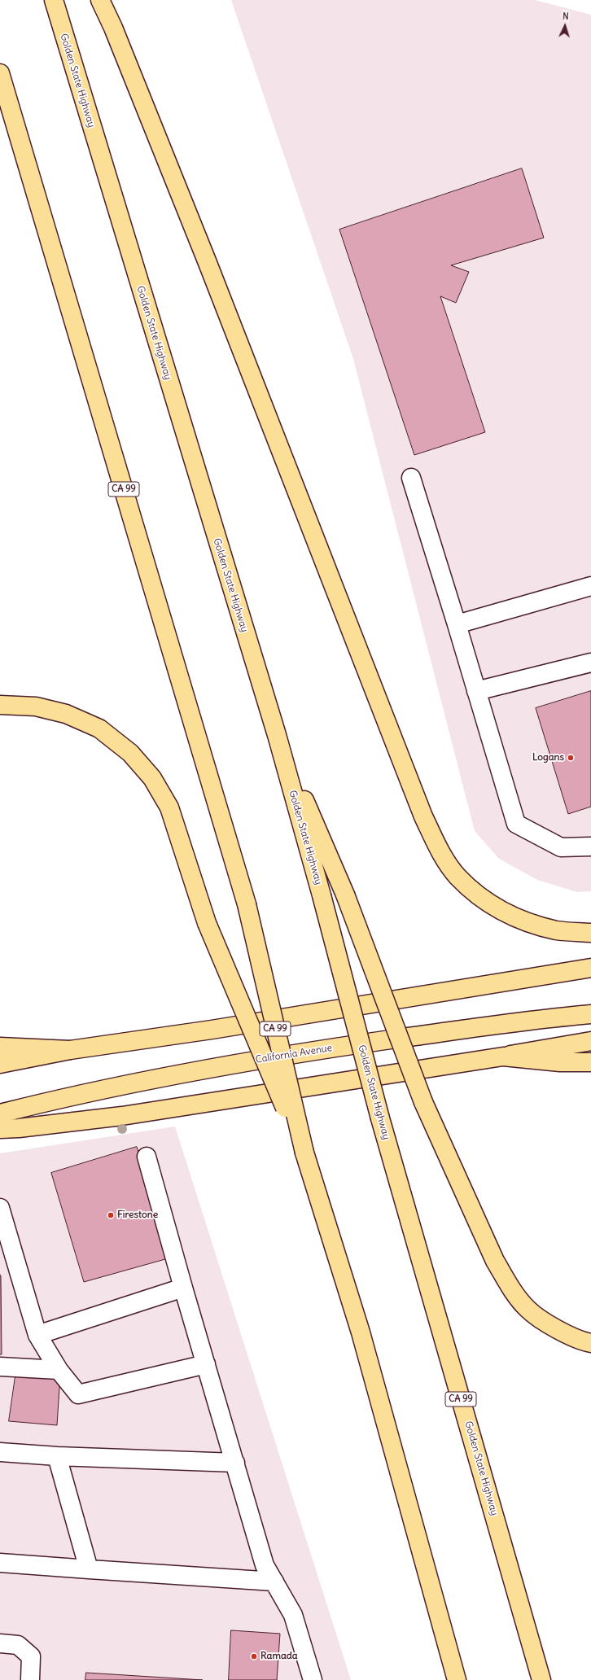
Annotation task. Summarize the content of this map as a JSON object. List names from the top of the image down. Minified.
{"streets":{"main road":["Golden State Highway","CA 99","California Avenue"]},"places":["Logans","Firestone","Ramada"],"north":"top"}
